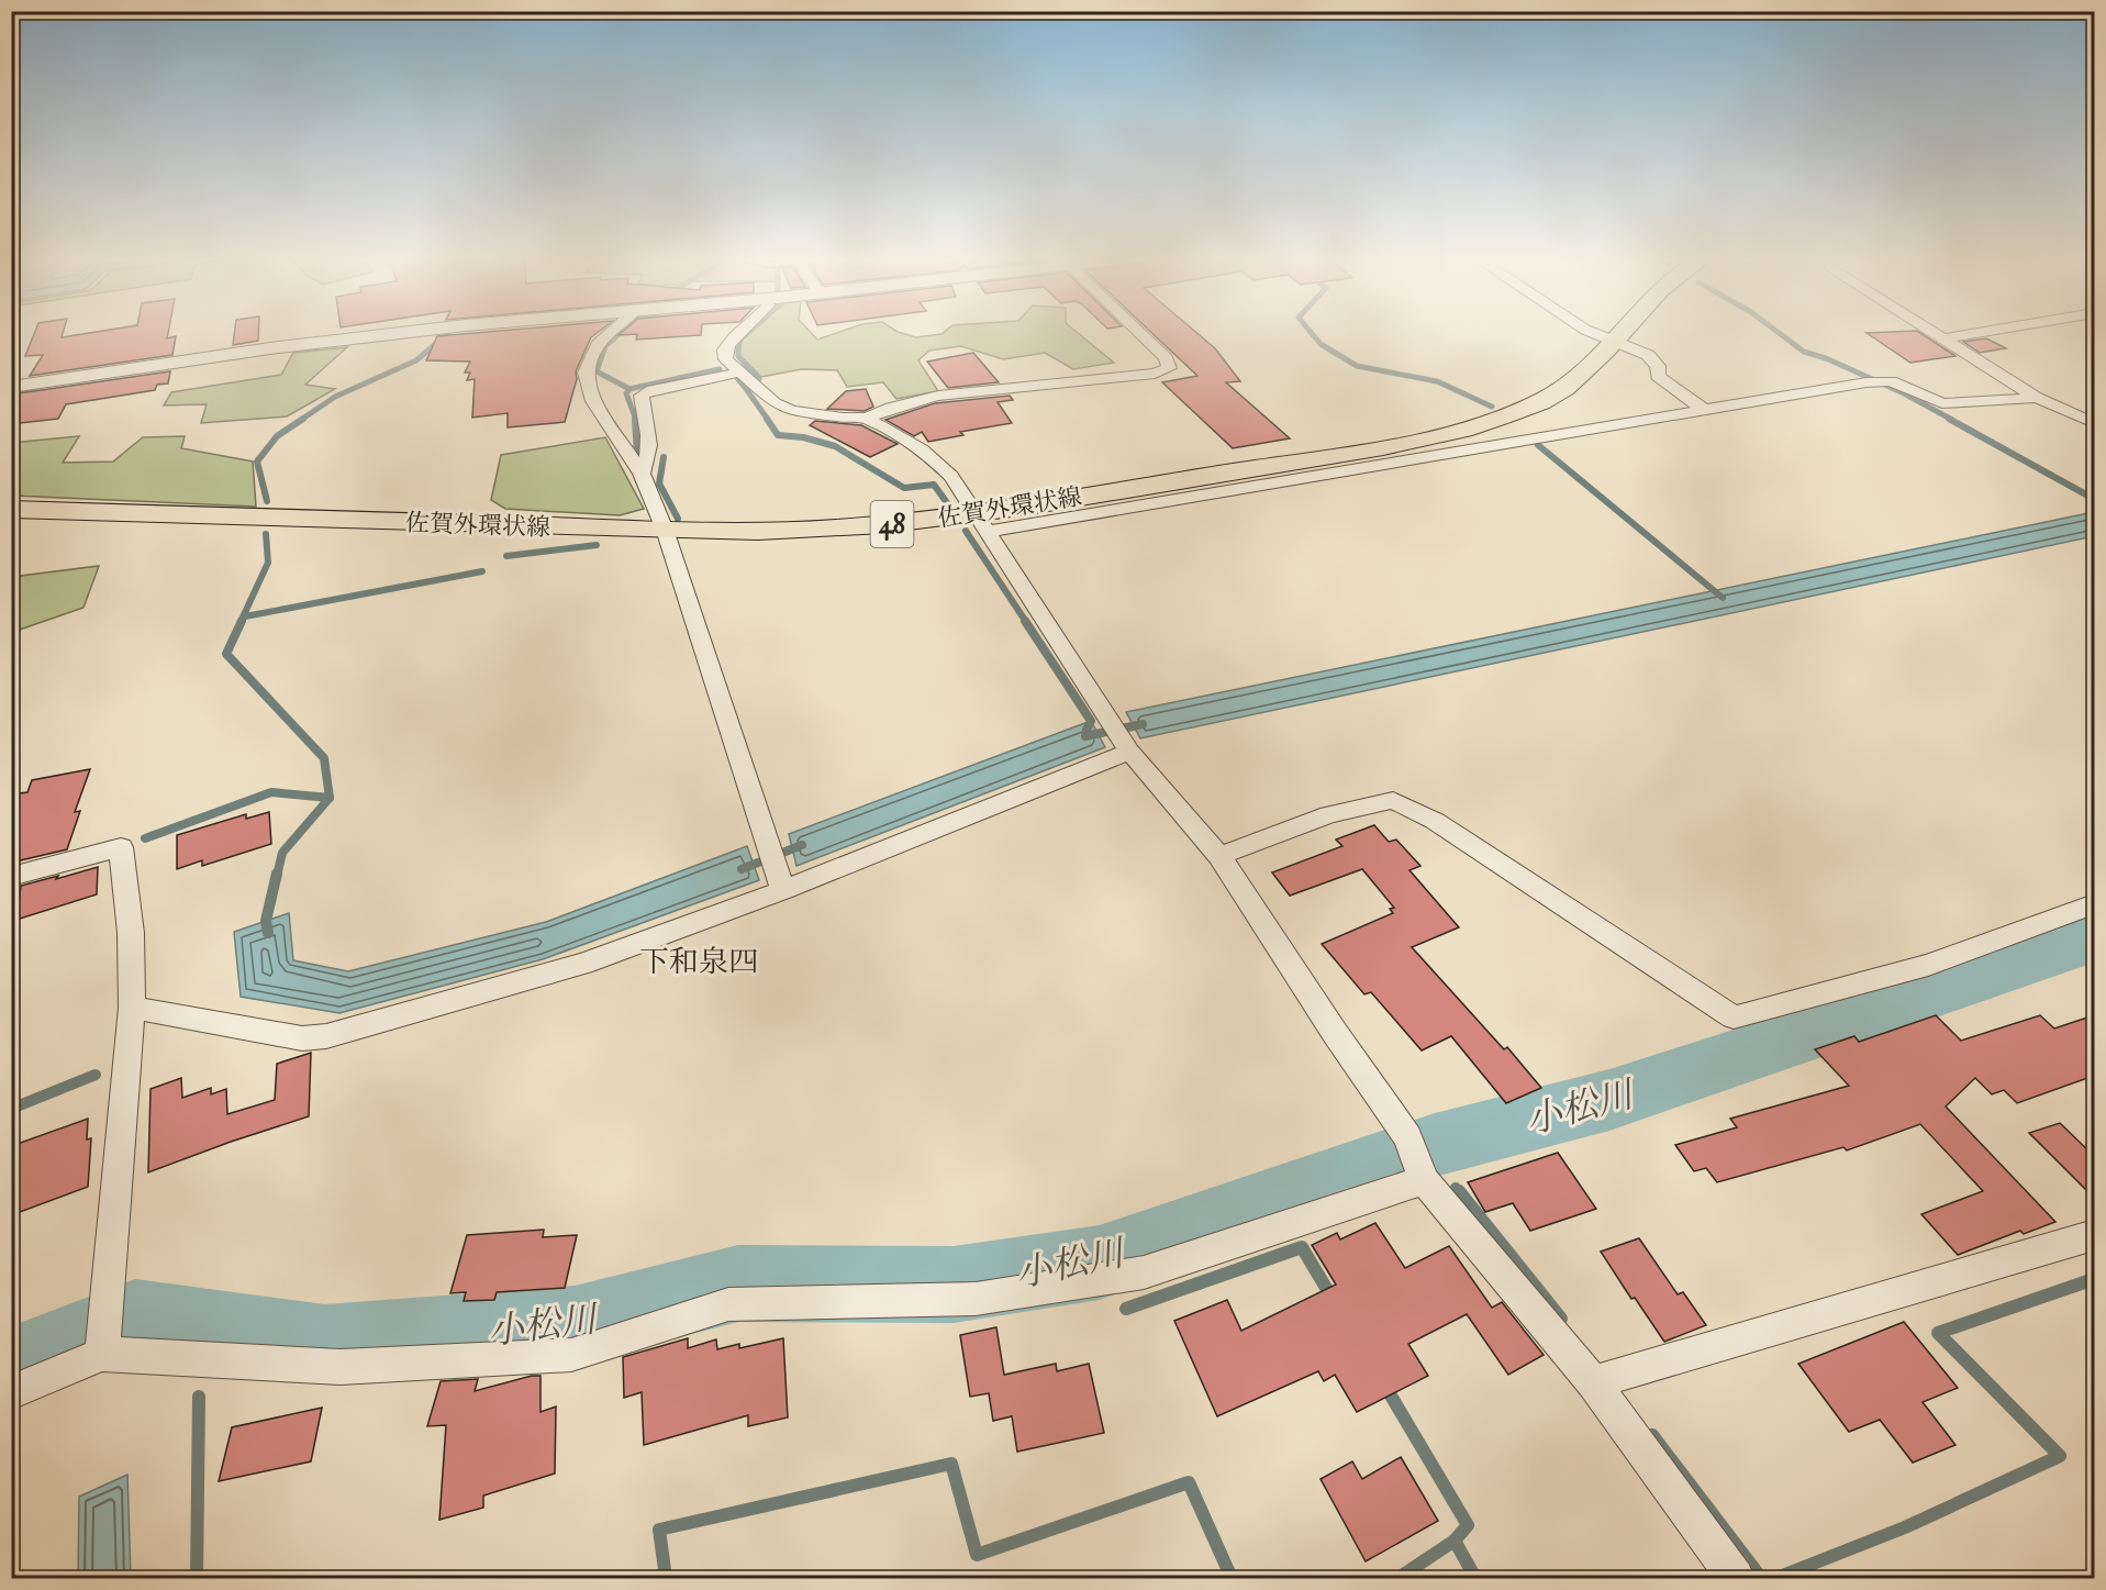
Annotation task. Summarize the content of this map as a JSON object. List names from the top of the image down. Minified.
{"streets":{"main road":["佐賀外環状線","48"]},"districts":["下和泉四"],"water":["小松川"]}
